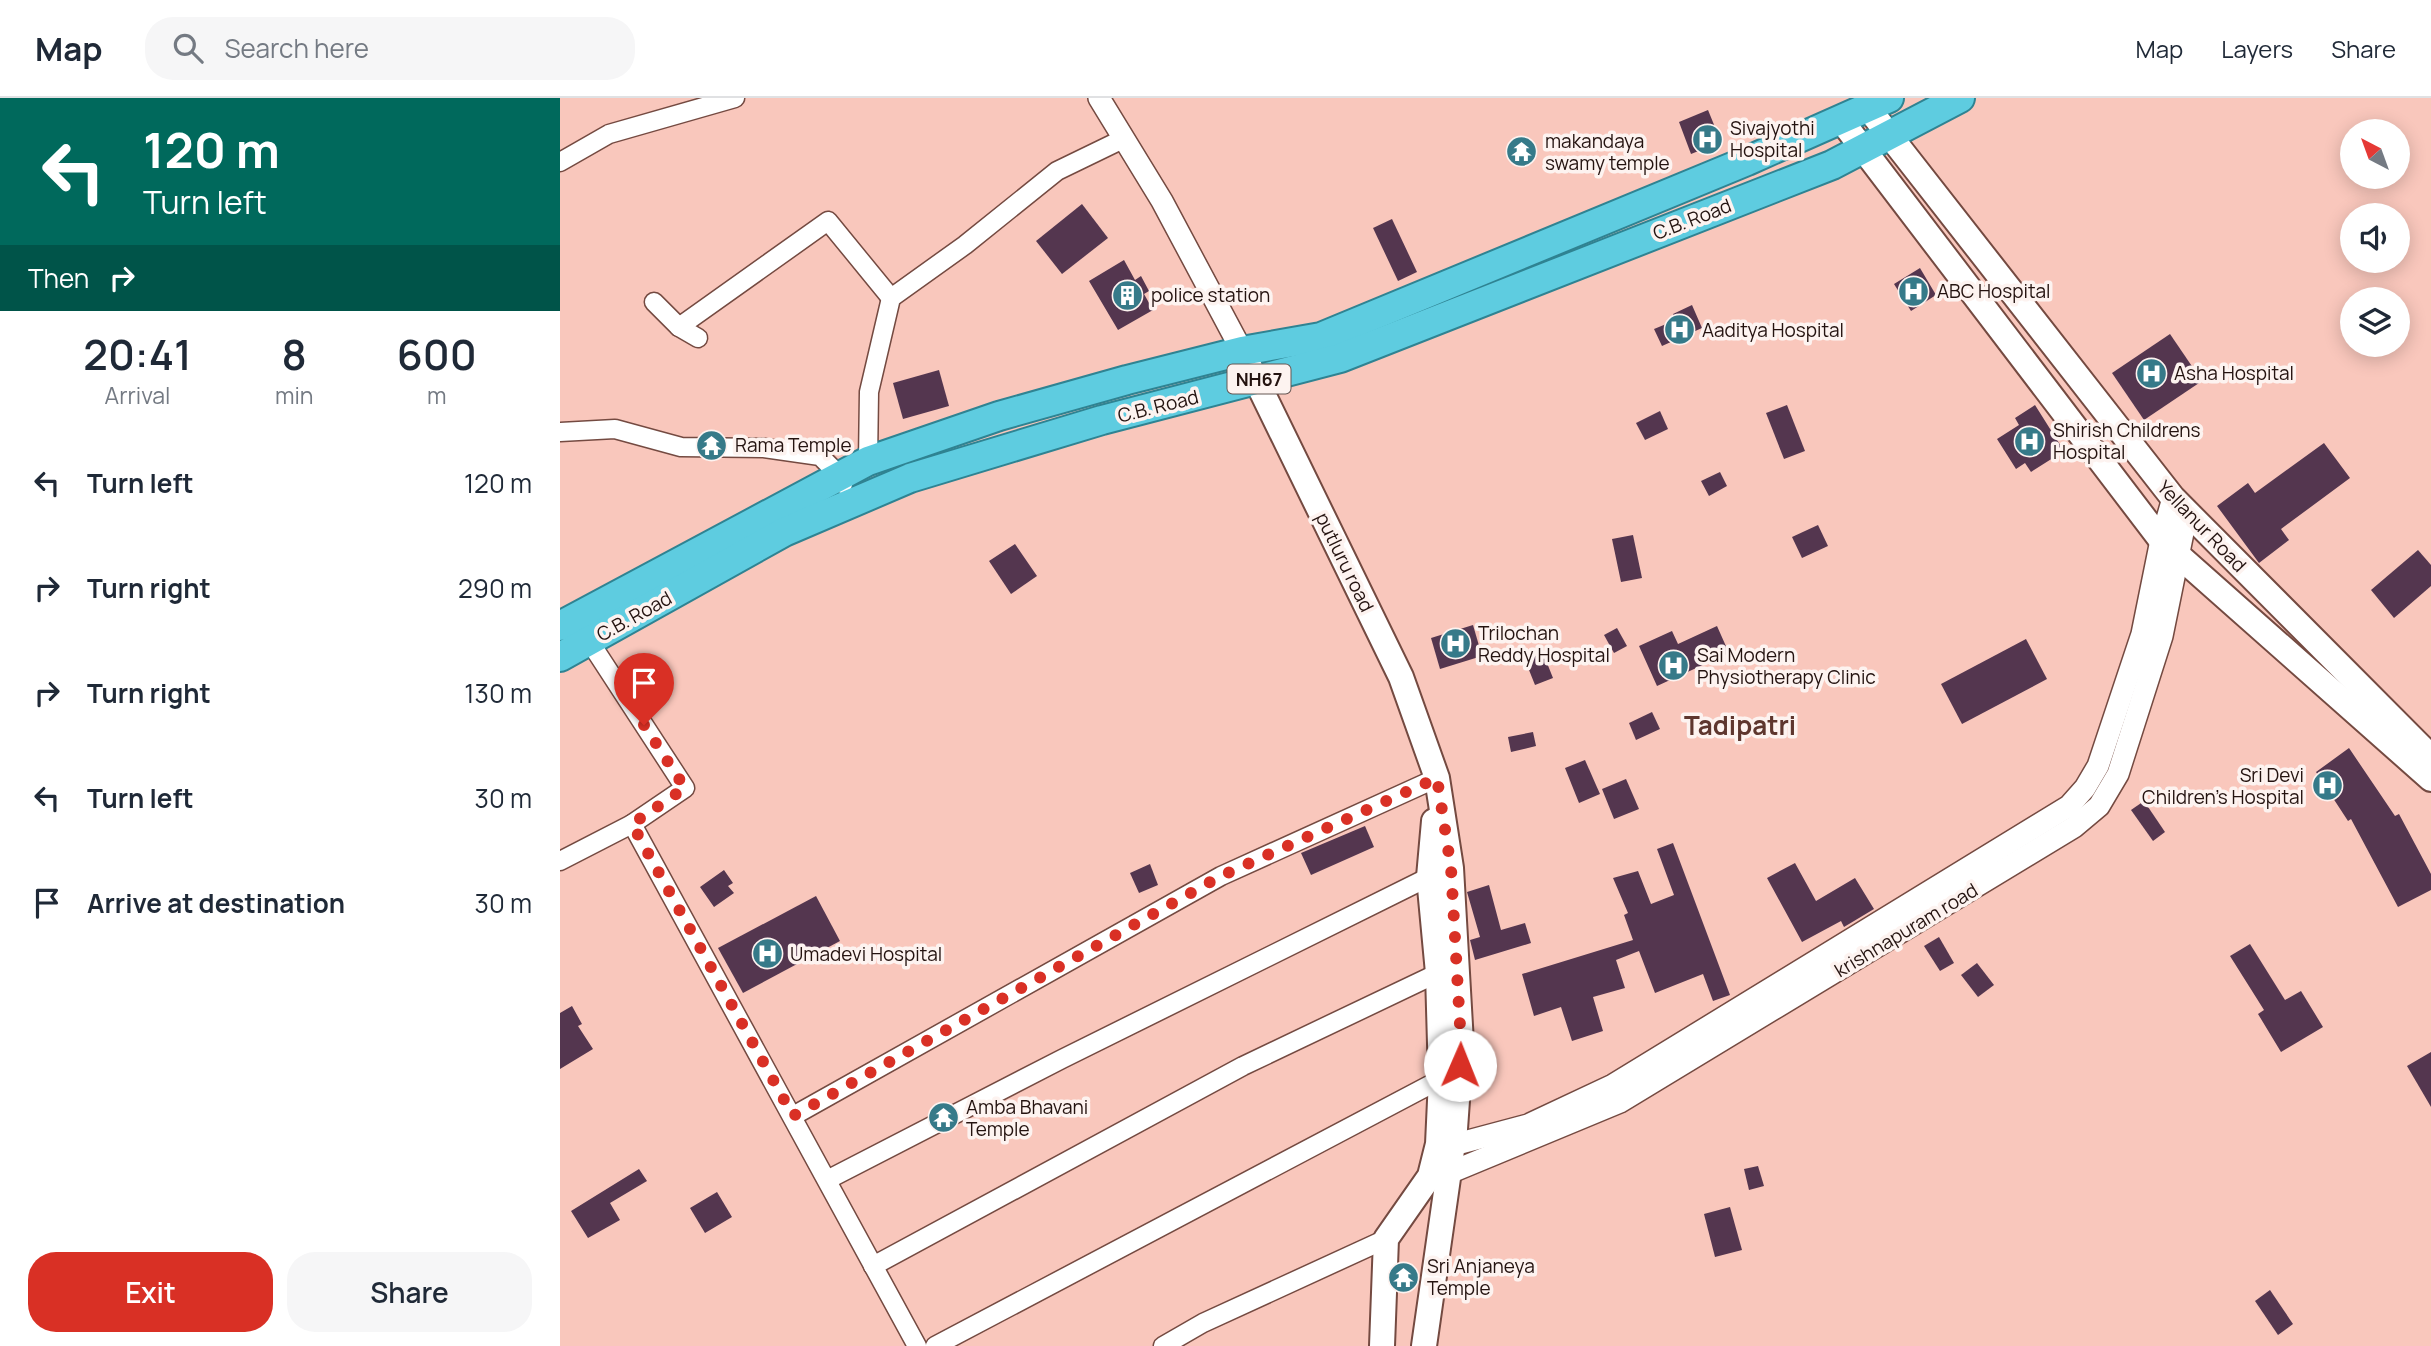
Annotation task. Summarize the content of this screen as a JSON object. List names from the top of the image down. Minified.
{"streets":{"highway":["C.B. Road","NH67"],"main road":["Yellanur Road","putluru road"],"street":["krishnapuram road"]},"crossings":[["C.B. Road","NH67"],["C.B. Road","Yellanur Road"],["C.B. Road","putluru road"],["NH67","Yellanur Road"],["NH67","putluru road"],["Yellanur Road","krishnapuram road"]],"districts":["Tadipatri"],"places":{"hospital":["Sivajyothi Hospital","ABC Hospital","Aaditya Hospital","Asha Hospital","Shirish Childrens Hospital","Trilochan Reddy Hospital","Sai Modern Physiotherapy Clinic","Sri Devi Children's Hospital","Umadevi Hospital"],"temple":["makandaya swamy temple","Rama Temple","Amba Bhavani Temple","Sri Anjaneya Temple"],"building":["police station"]},"north":"top left","page":{"header":"Map","search":"Search here","nav":["Map","Layers","Share"],"turn":["120 m","Turn left"],"then":"Then","eta":["20:41","Arrival","8","min","600","m"],"list":[{"name":"Turn left","value":"120 m"},{"name":"Turn right","value":"290 m"},{"name":"Turn right","value":"130 m"},{"name":"Turn left","value":"30 m"},{"name":"Arrive at destination","value":"30 m"}],"buttons":["Exit","Share"]}}
